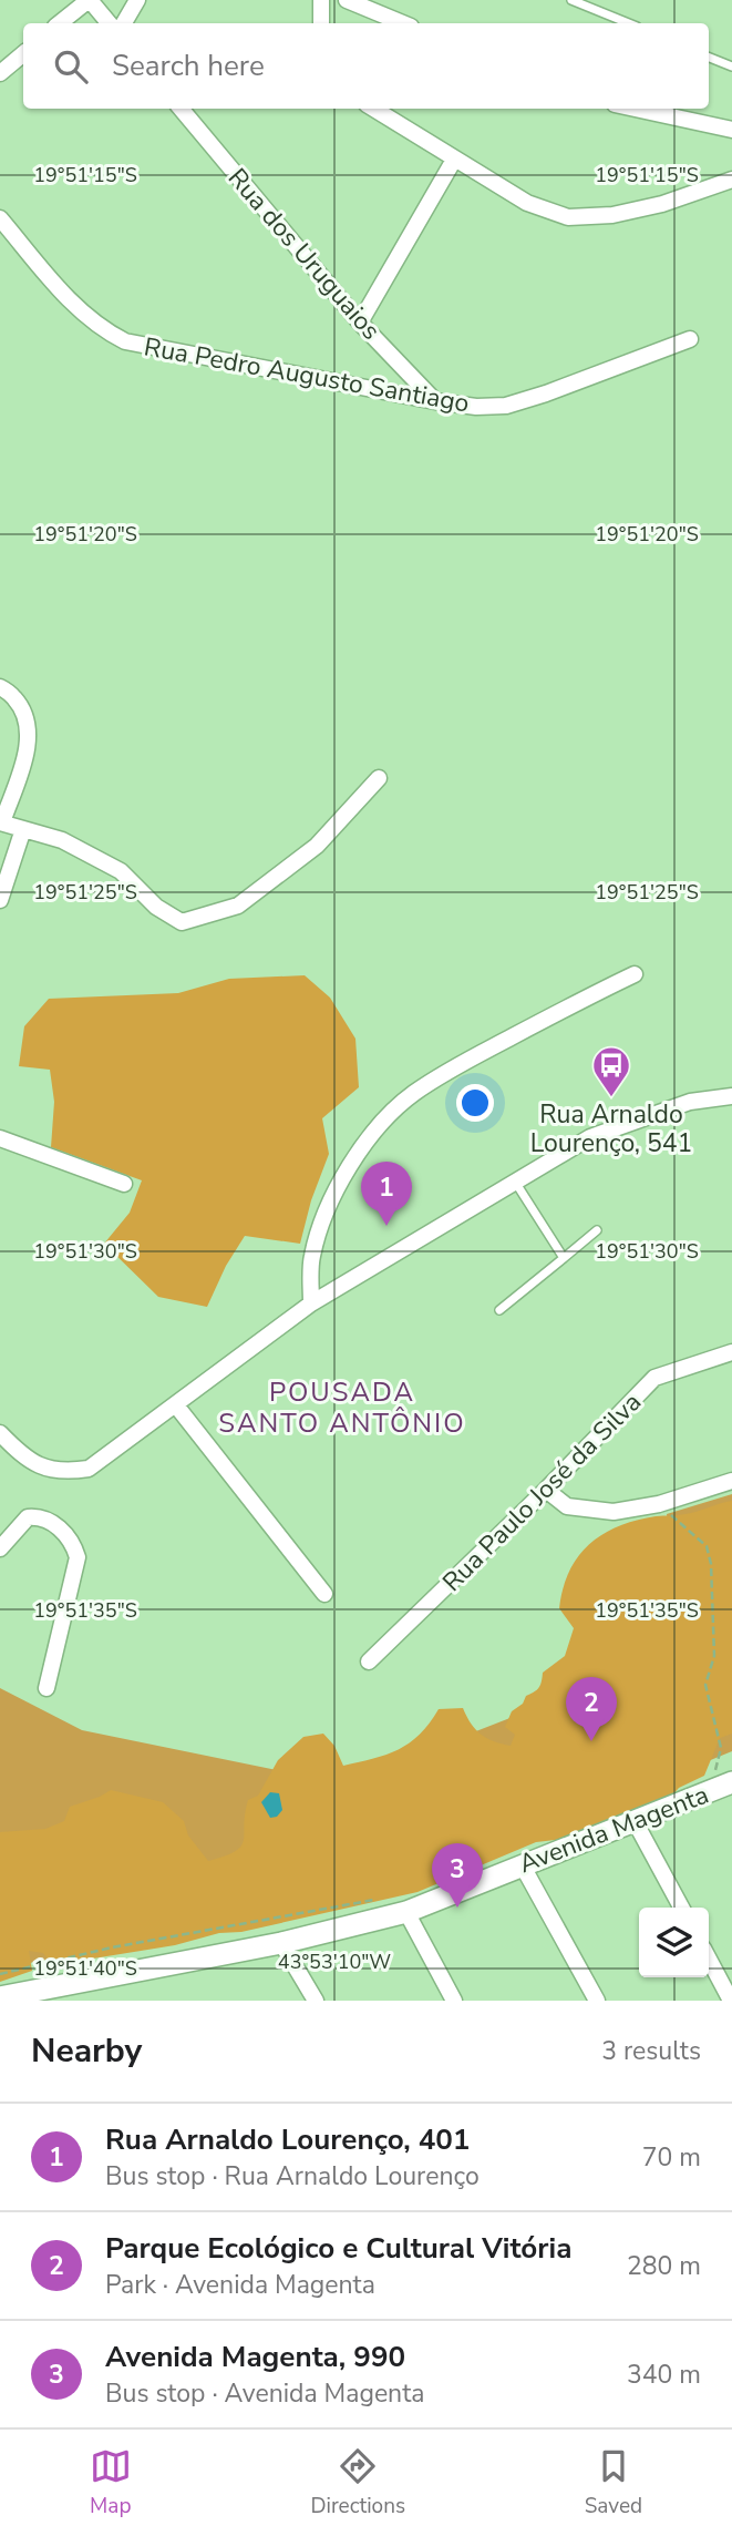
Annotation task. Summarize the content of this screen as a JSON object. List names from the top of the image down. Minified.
{"streets":{"street":["Rua dos Uruguaios","Rua Pedro Augusto Santiago","Rua Paulo José da Silva","Avenida Magenta"]},"crossings":[["Rua dos Uruguaios","Rua Pedro Augusto Santiago"]],"districts":["POUSADA SANTO ANTÔNIO"],"places":{"bus stop":["Rua Arnaldo Lourenço, 541"]},"page":{"search":"Search here","pins":["1","2","3"],"heading":["Nearby","3 results"],"list":[{"mark":"1","name":"Rua Arnaldo Lourenço, 401","note":"Bus stop · Rua Arnaldo Lourenço","value":"70 m"},{"mark":"2","name":"Parque Ecológico e Cultural Vitória","note":"Park · Avenida Magenta","value":"280 m"},{"mark":"3","name":"Avenida Magenta, 990","note":"Bus stop · Avenida Magenta","value":"340 m"}],"nav":["Map","Directions","Saved"]},"coordinates":["19°51'15\"S","19°51'20\"S","19°51'25\"S","19°51'30\"S","19°51'35\"S","43°53'10\"W","19°51'40\"S"]}
